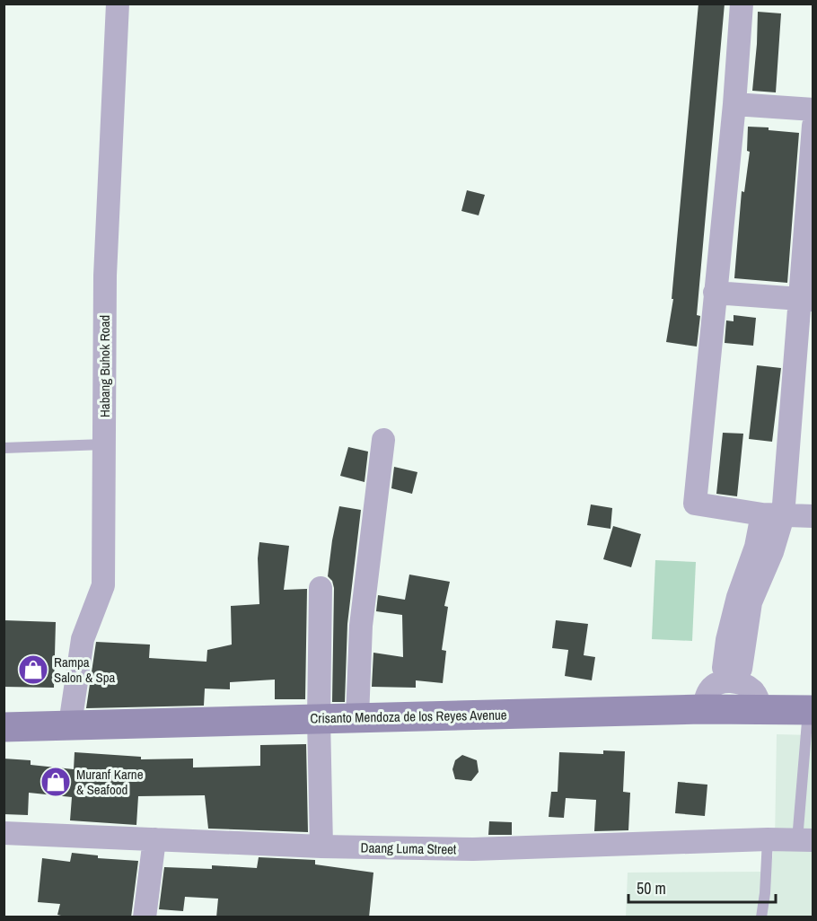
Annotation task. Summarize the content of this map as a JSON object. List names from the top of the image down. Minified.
{"streets":{"main road":["Crisanto Mendoza de los Reyes Avenue"],"street":["Habang Buhok Road","Daang Luma Street"]},"crossings":[["Habang Buhok Road","Crisanto Mendoza de los Reyes Avenue"]],"places":{"shop":["Rampa Salon & Spa","Muranf Karne & Seafood"]},"scale_bar":"50 m"}
